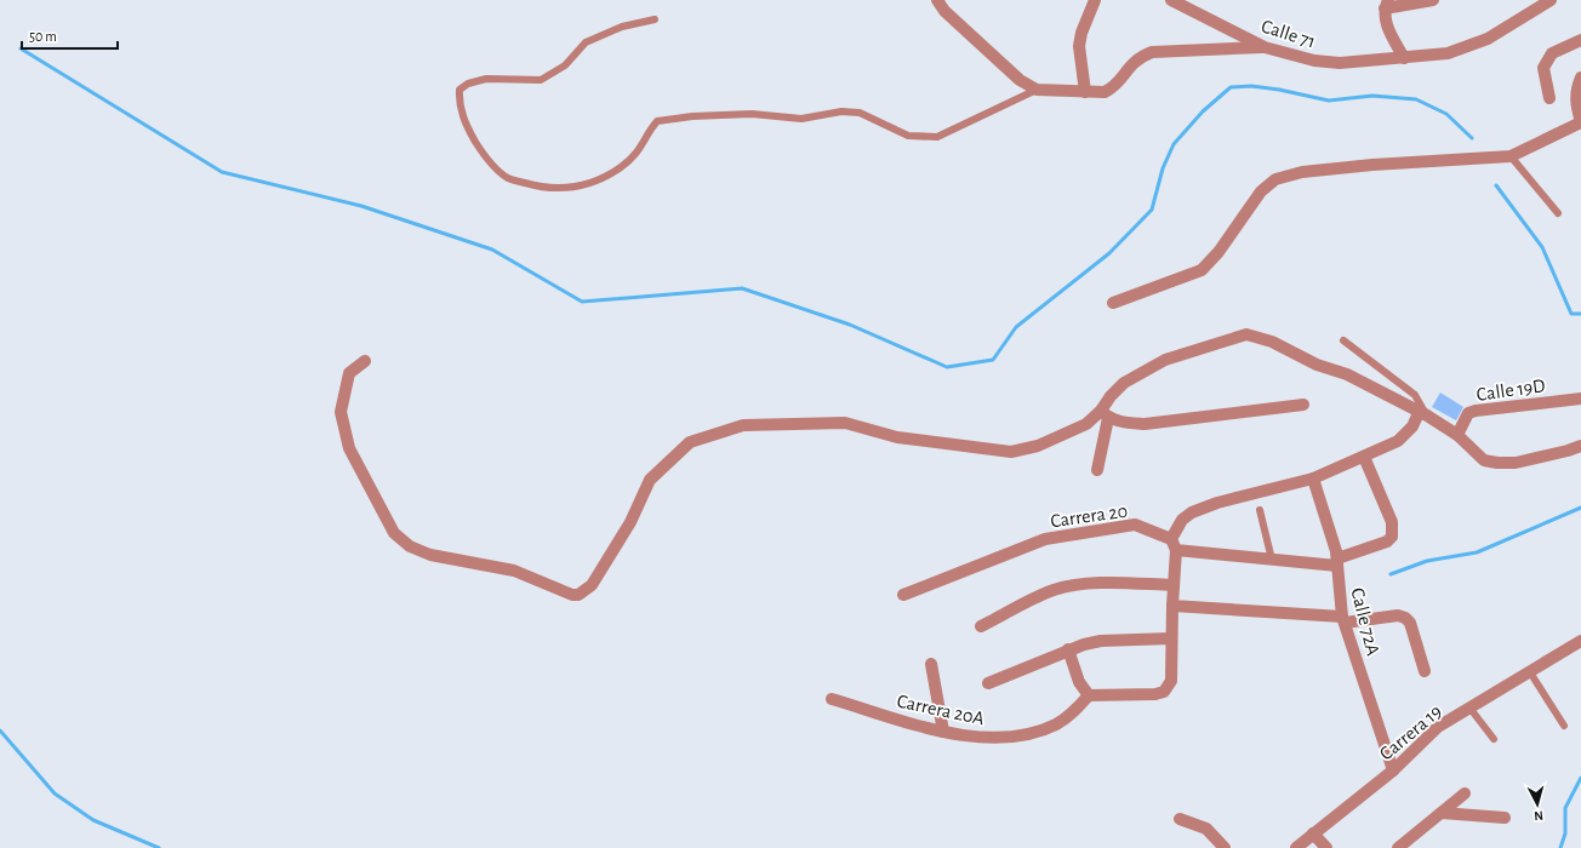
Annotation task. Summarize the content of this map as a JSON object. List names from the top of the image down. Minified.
{"streets":{"street":["Calle 71","Calle 19D","Carrera 20","Calle 72A","Carrera 20A","Carrera 19"]},"crossings":[["Carrera 20","Calle 72A"],["Calle 72A","Carrera 19"]],"scale_bar":"50 m","north":"bottom"}
